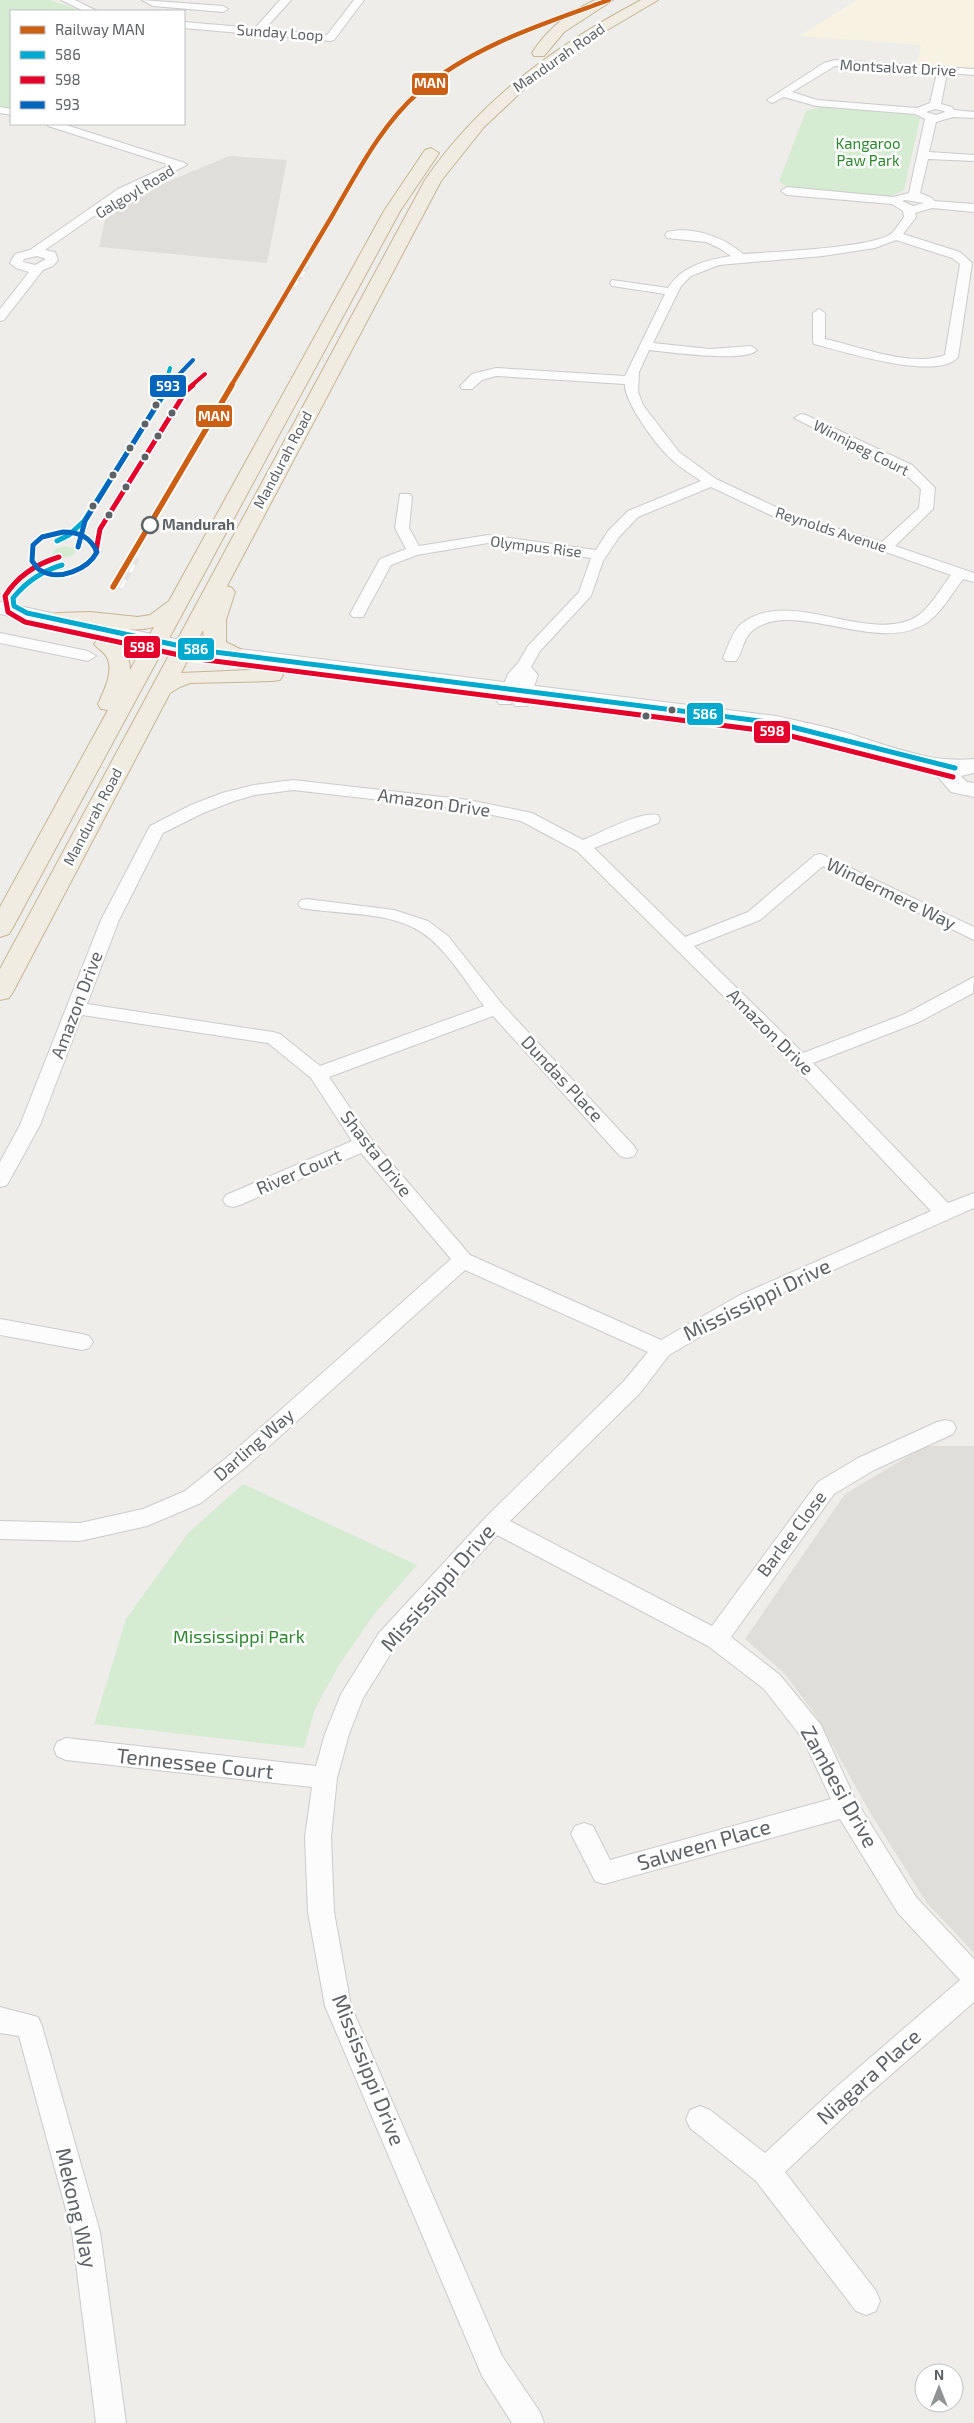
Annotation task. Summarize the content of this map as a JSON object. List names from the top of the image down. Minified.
{"streets":{"highway":["Mandurah Road"],"street":["Sunday Loop","Montsalvat Drive","Galgoyl Road","Winnipeg Court","Reynolds Avenue","Olympus Rise","Amazon Drive","Windermere Way","Dundas Place","Shasta Drive","River Court","Mississippi Drive","Darling Way","Barlee Close","Tennessee Court","Zambesi Drive","Salween Place","Niagara Place","Mekong Way"]},"crossings":[["Winnipeg Court","Reynolds Avenue"],["Amazon Drive","Windermere Way"],["Amazon Drive","Shasta Drive"],["Amazon Drive","Mississippi Drive"],["Shasta Drive","River Court"],["Shasta Drive","Mississippi Drive"],["Shasta Drive","Darling Way"],["Mississippi Drive","Tennessee Court"],["Mississippi Drive","Zambesi Drive"],["Barlee Close","Zambesi Drive"],["Zambesi Drive","Salween Place"]],"parks":["Kangaroo Paw Park","Mississippi Park"],"places":["Mandurah"],"lines":["rail line MAN","transit line 593","transit line 586","transit line 598"],"legend":["Railway MAN","586","598","593"],"north":"top"}
